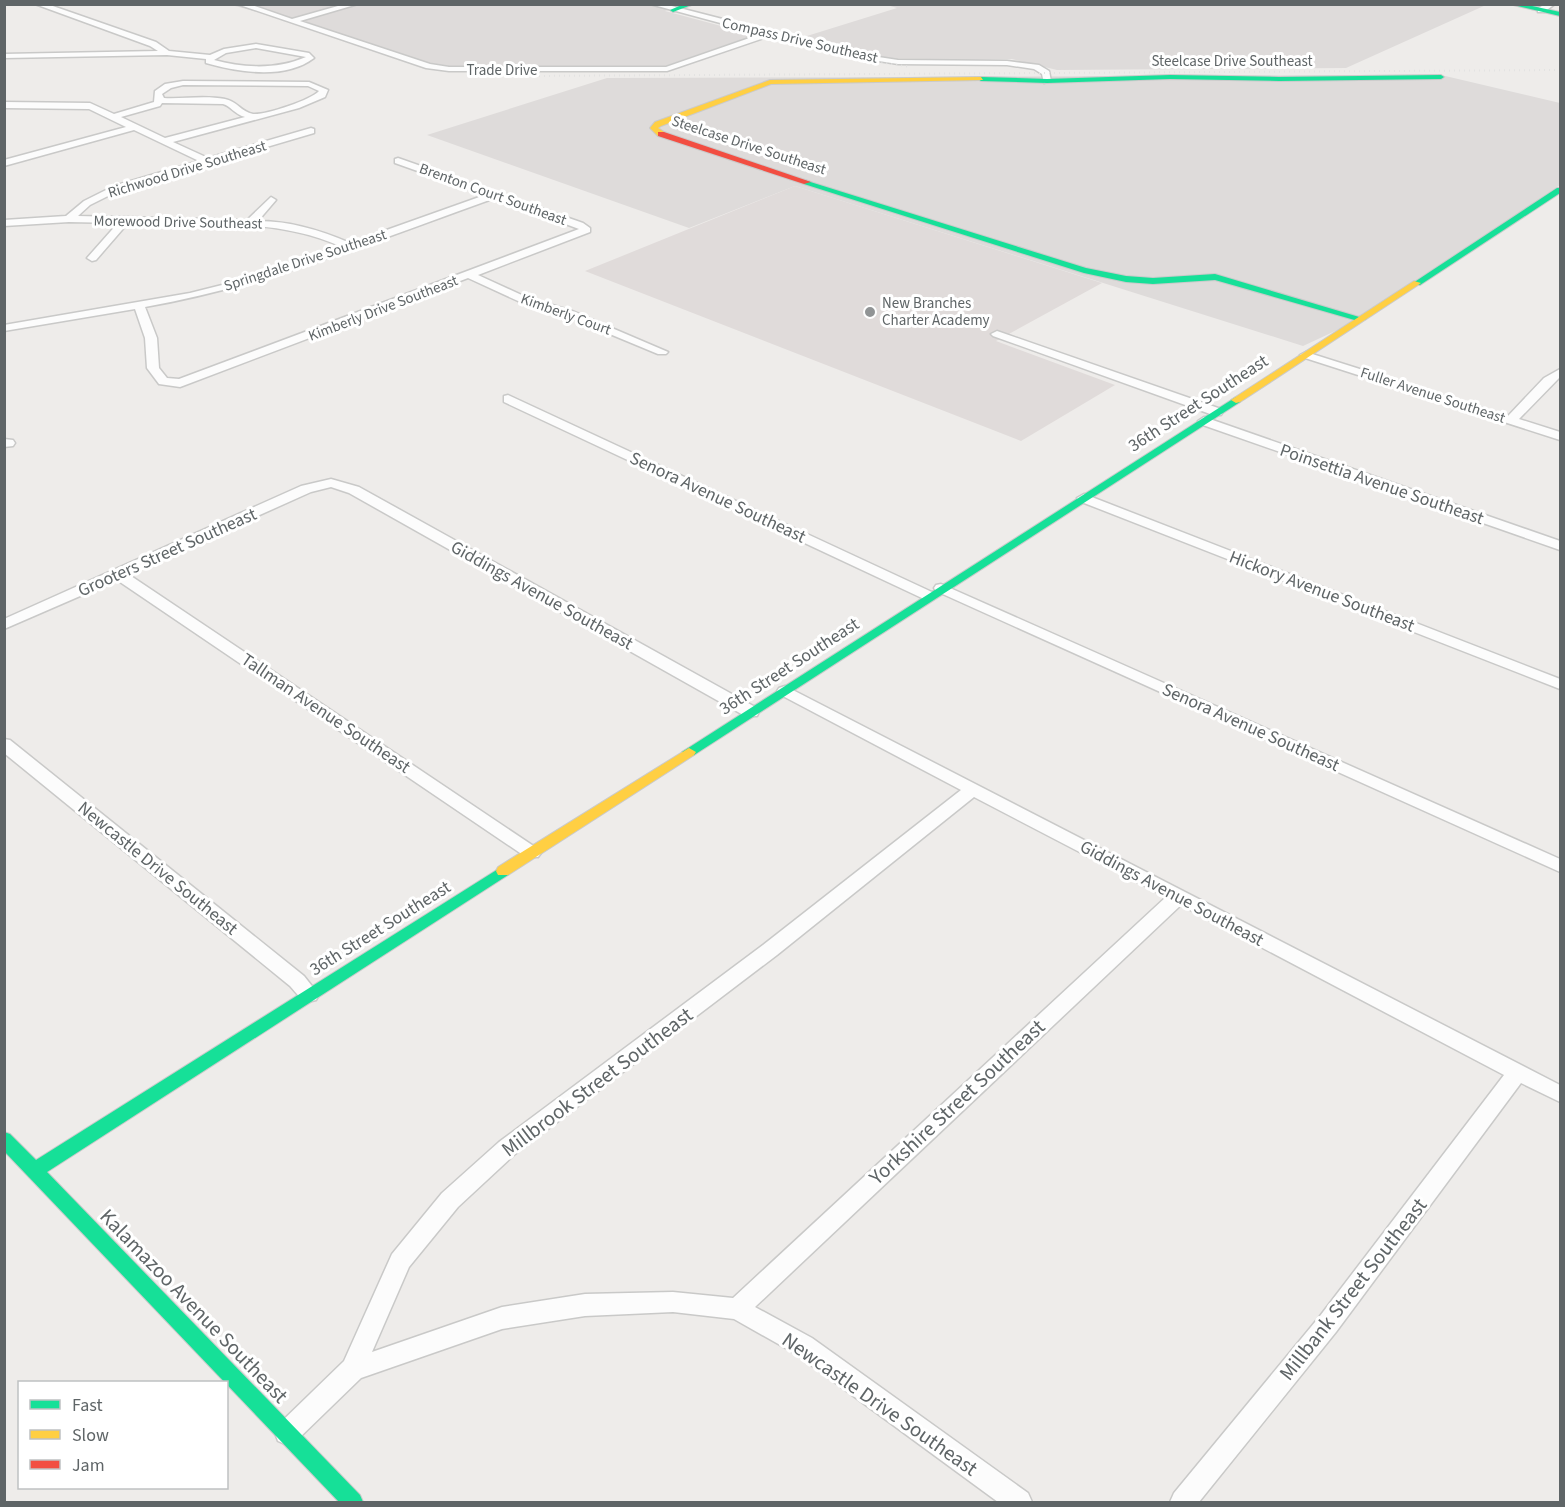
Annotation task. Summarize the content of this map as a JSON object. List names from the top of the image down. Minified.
{"streets":{"street":["Compass Drive Southeast","Steelcase Drive Southeast","Trade Drive","Richwood Drive Southeast","Brenton Court Southeast","Morewood Drive Southeast","Springdale Drive Southeast","Kimberly Drive Southeast","Kimberly Court","Fuller Avenue Southeast","36th Street Southeast","Poinsettia Avenue Southeast","Senora Avenue Southeast","Grooters Street Southeast","Hickory Avenue Southeast","Giddings Avenue Southeast","Tallman Avenue Southeast","Newcastle Drive Southeast","Millbrook Street Southeast","Yorkshire Street Southeast","Millbank Street Southeast","Kalamazoo Avenue Southeast"]},"crossings":[["Compass Drive Southeast","Steelcase Drive Southeast"],["Compass Drive Southeast","Trade Drive"],["Steelcase Drive Southeast","36th Street Southeast"],["Richwood Drive Southeast","Morewood Drive Southeast"],["Brenton Court Southeast","Springdale Drive Southeast"],["Brenton Court Southeast","Kimberly Drive Southeast"],["Morewood Drive Southeast","Springdale Drive Southeast"],["Springdale Drive Southeast","Kimberly Drive Southeast"],["Kimberly Drive Southeast","Kimberly Court"],["Fuller Avenue Southeast","36th Street Southeast"],["36th Street Southeast","Poinsettia Avenue Southeast"],["36th Street Southeast","Senora Avenue Southeast"],["36th Street Southeast","Hickory Avenue Southeast"],["36th Street Southeast","Giddings Avenue Southeast"],["36th Street Southeast","Tallman Avenue Southeast"],["36th Street Southeast","Newcastle Drive Southeast"],["36th Street Southeast","Kalamazoo Avenue Southeast"],["Grooters Street Southeast","Giddings Avenue Southeast"],["Grooters Street Southeast","Tallman Avenue Southeast"],["Giddings Avenue Southeast","Millbrook Street Southeast"],["Giddings Avenue Southeast","Yorkshire Street Southeast"],["Giddings Avenue Southeast","Millbank Street Southeast"],["Newcastle Drive Southeast","Millbrook Street Southeast"],["Newcastle Drive Southeast","Yorkshire Street Southeast"],["Millbrook Street Southeast","Kalamazoo Avenue Southeast"]],"places":["New Branches Charter Academy"],"legend":["Fast","Slow","Jam"]}
